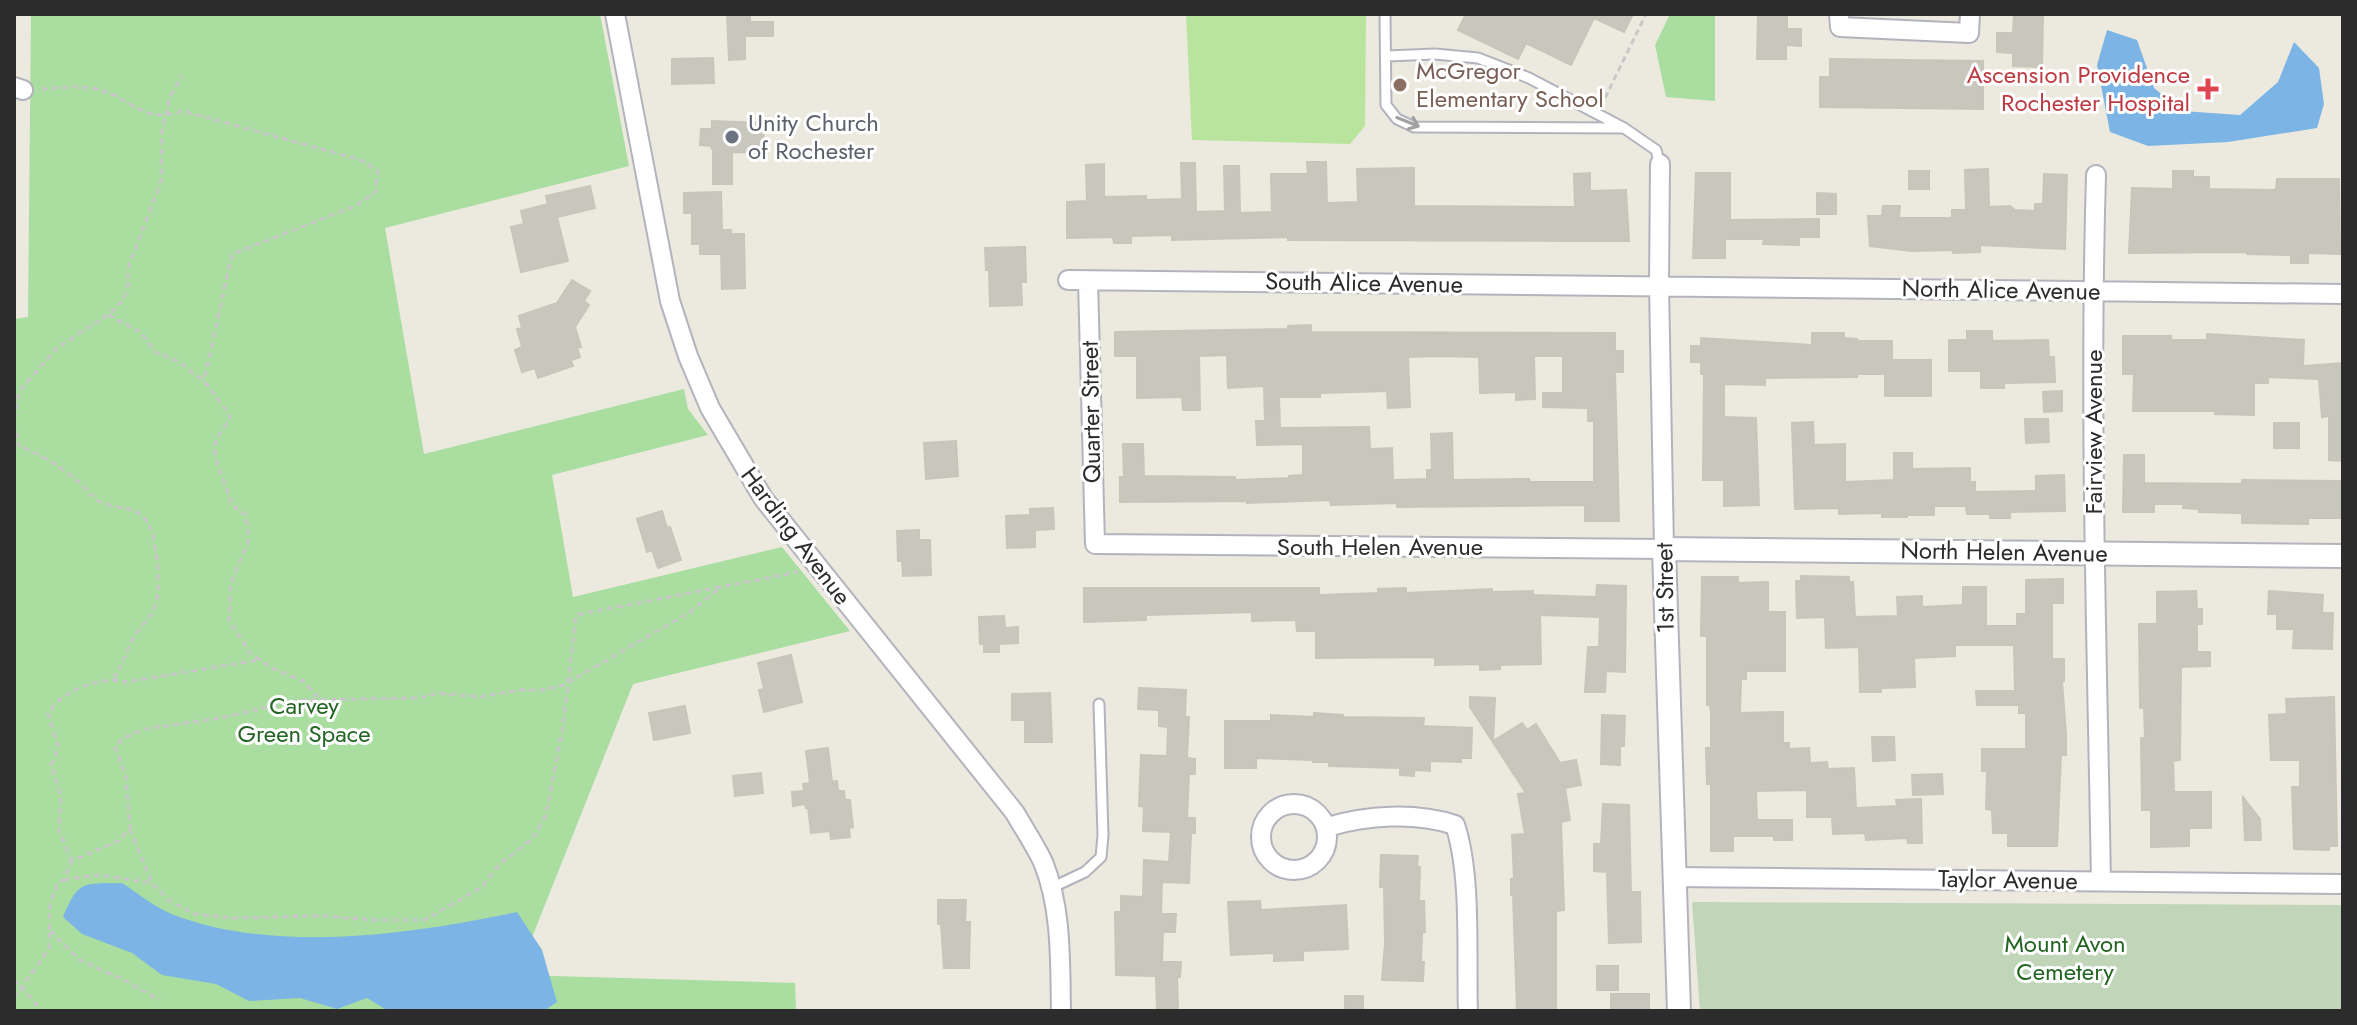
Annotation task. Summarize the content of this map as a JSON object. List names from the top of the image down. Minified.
{"streets":{"street":["South Alice Avenue","North Alice Avenue","Quarter Street","Fairview Avenue","Harding Avenue","South Helen Avenue","North Helen Avenue","1st Street","Taylor Avenue"]},"crossings":[["South Alice Avenue","North Alice Avenue"],["South Alice Avenue","Quarter Street"],["South Alice Avenue","1st Street"],["North Alice Avenue","Fairview Avenue"],["North Alice Avenue","1st Street"],["Quarter Street","South Helen Avenue"],["Fairview Avenue","North Helen Avenue"],["Fairview Avenue","Taylor Avenue"],["South Helen Avenue","North Helen Avenue"],["South Helen Avenue","1st Street"],["North Helen Avenue","1st Street"],["1st Street","Taylor Avenue"]],"parks":["Carvey Green Space","Mount Avon Cemetery"],"places":{"other":["McGregor Elementary School","Unity Church of Rochester"],"health":["Ascension Providence Rochester Hospital"]}}
